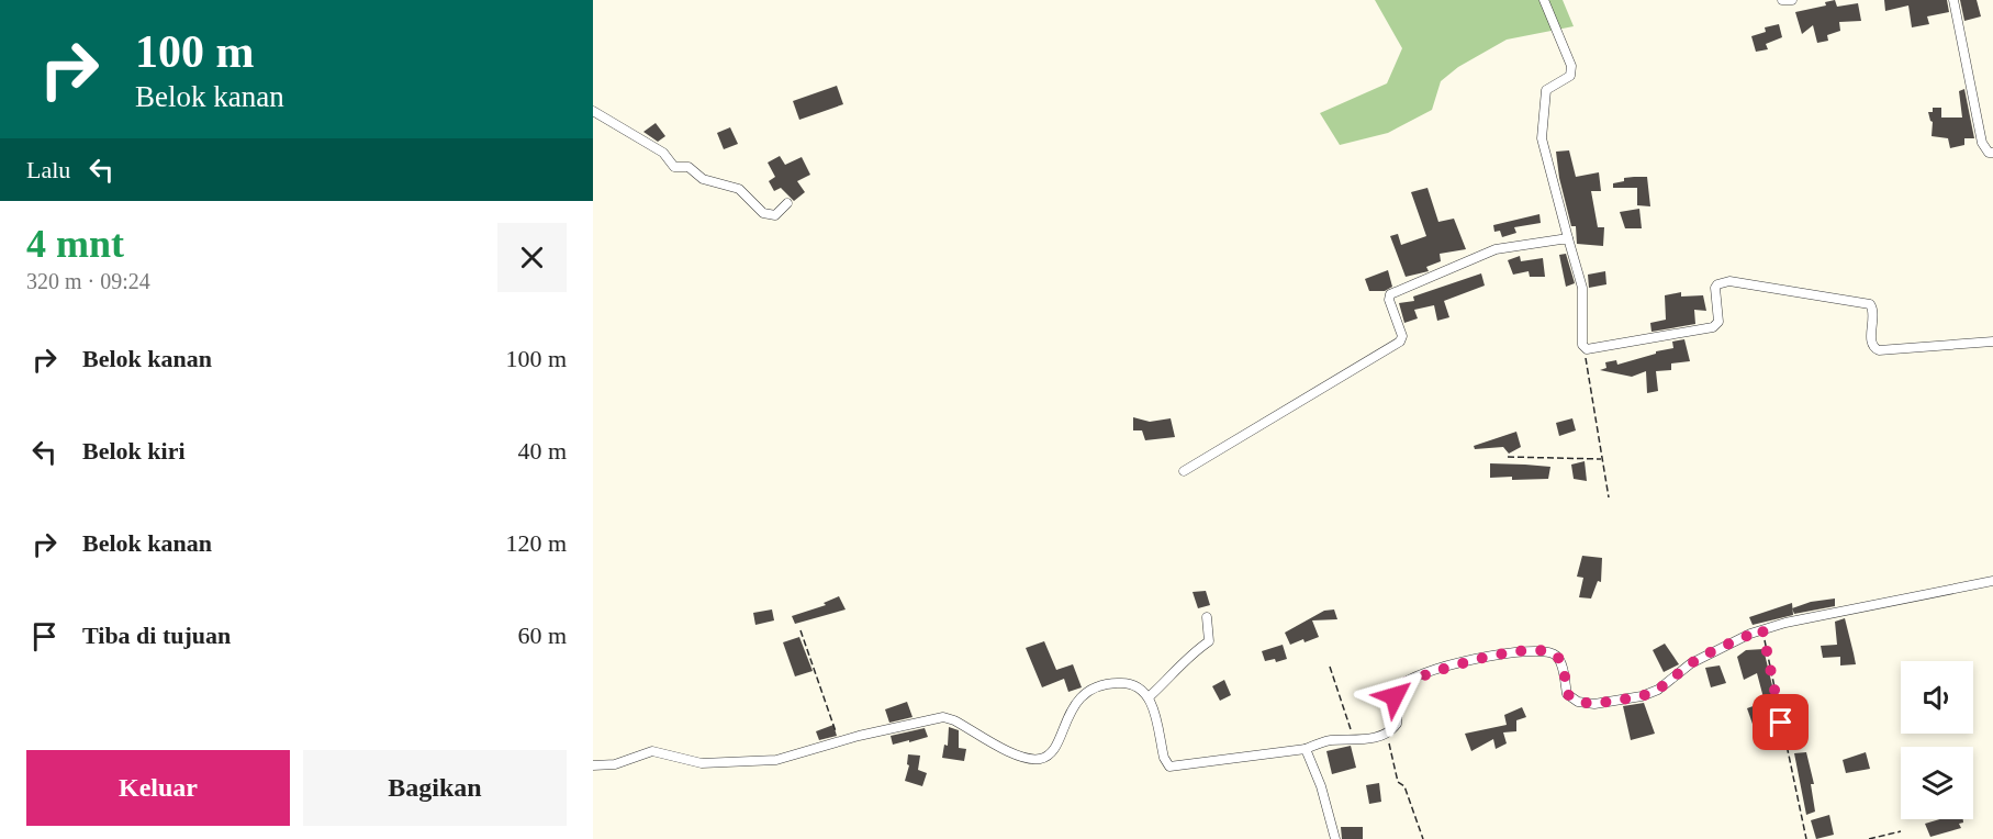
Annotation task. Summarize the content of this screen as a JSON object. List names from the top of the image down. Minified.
{"page":{"turn":["100 m","Belok kanan"],"then":"Lalu","heading":["4 mnt","320 m · 09:24"],"list":[{"name":"Belok kanan","value":"100 m"},{"name":"Belok kiri","value":"40 m"},{"name":"Belok kanan","value":"120 m"},{"name":"Tiba di tujuan","value":"60 m"}],"buttons":["Keluar","Bagikan"]}}
